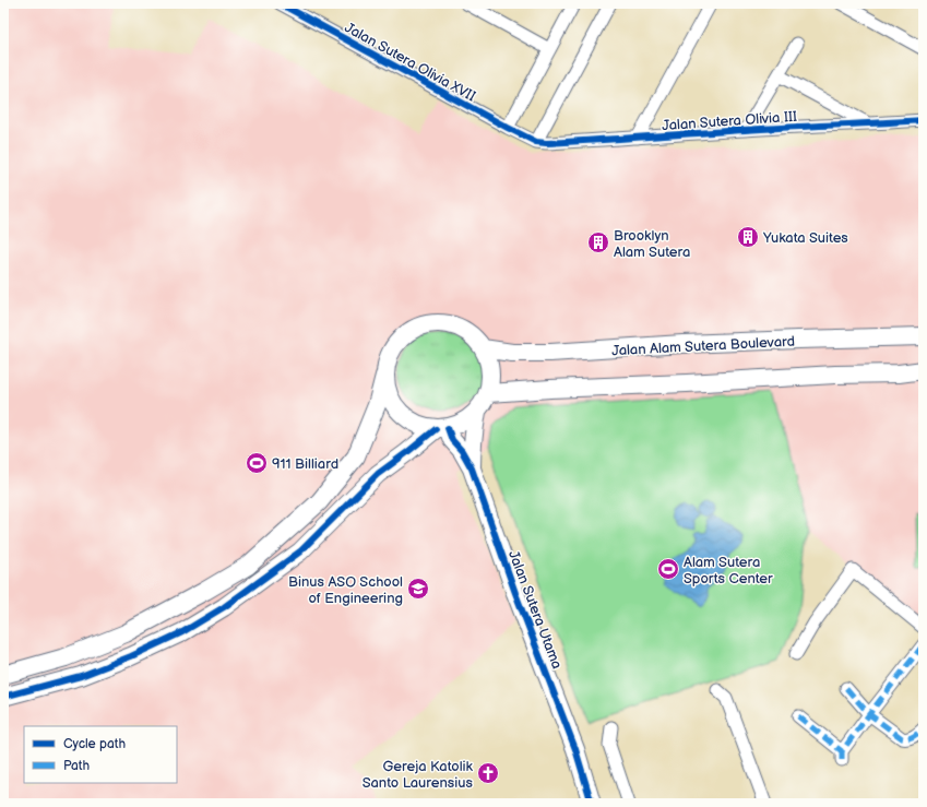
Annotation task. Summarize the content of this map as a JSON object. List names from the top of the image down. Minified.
{"streets":{"main road":["Jalan Alam Sutera Boulevard","Jalan Sutera Utama"],"street":["Jalan Sutera Olivia XVII","Jalan Sutera Olivia III"]},"crossings":[["Jalan Sutera Olivia XVII","Jalan Sutera Olivia III"],["Jalan Alam Sutera Boulevard","Jalan Sutera Utama"]],"places":{"building":["Yukata Suites","Brooklyn Alam Sutera"],"sports":["911 Billiard","Alam Sutera Sports Center"],"school or university":["Binus ASO School of Engineering"],"church":["Gereja Katolik Santo Laurensius"]},"legend":["Cycle path","Path"]}
